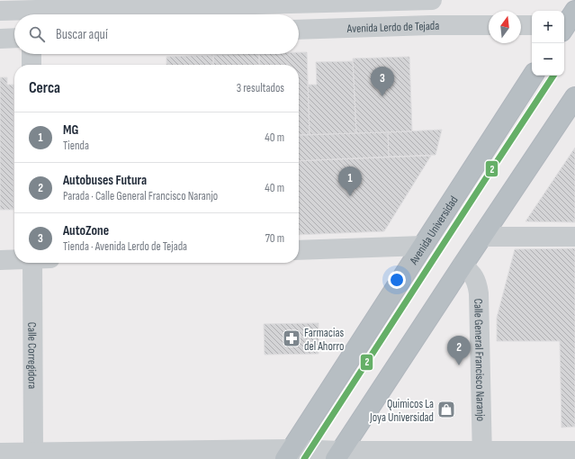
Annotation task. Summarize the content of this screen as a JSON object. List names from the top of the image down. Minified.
{"streets":{"highway":["Avenida Universidad"],"street":["Avenida Lerdo de Tejada","Calle Corregidora","Calle General Francisco Naranjo"]},"places":{"pharmacy":["Farmacias del Ahorro"],"shop":["Quimicos La Joya Universidad"]},"lines":["transit line 2"],"north":"top","page":{"map_buttons":["+","−"],"search":"Buscar aquí","heading":["Cerca","3 resultados"],"pins":["3","1","2"],"list":[{"mark":"1","name":"MG","note":"Tienda","value":"40 m"},{"mark":"2","name":"Autobuses Futura","note":"Parada · Calle General Francisco Naranjo","value":"40 m"},{"mark":"3","name":"AutoZone","note":"Tienda · Avenida Lerdo de Tejada","value":"70 m"}]}}
